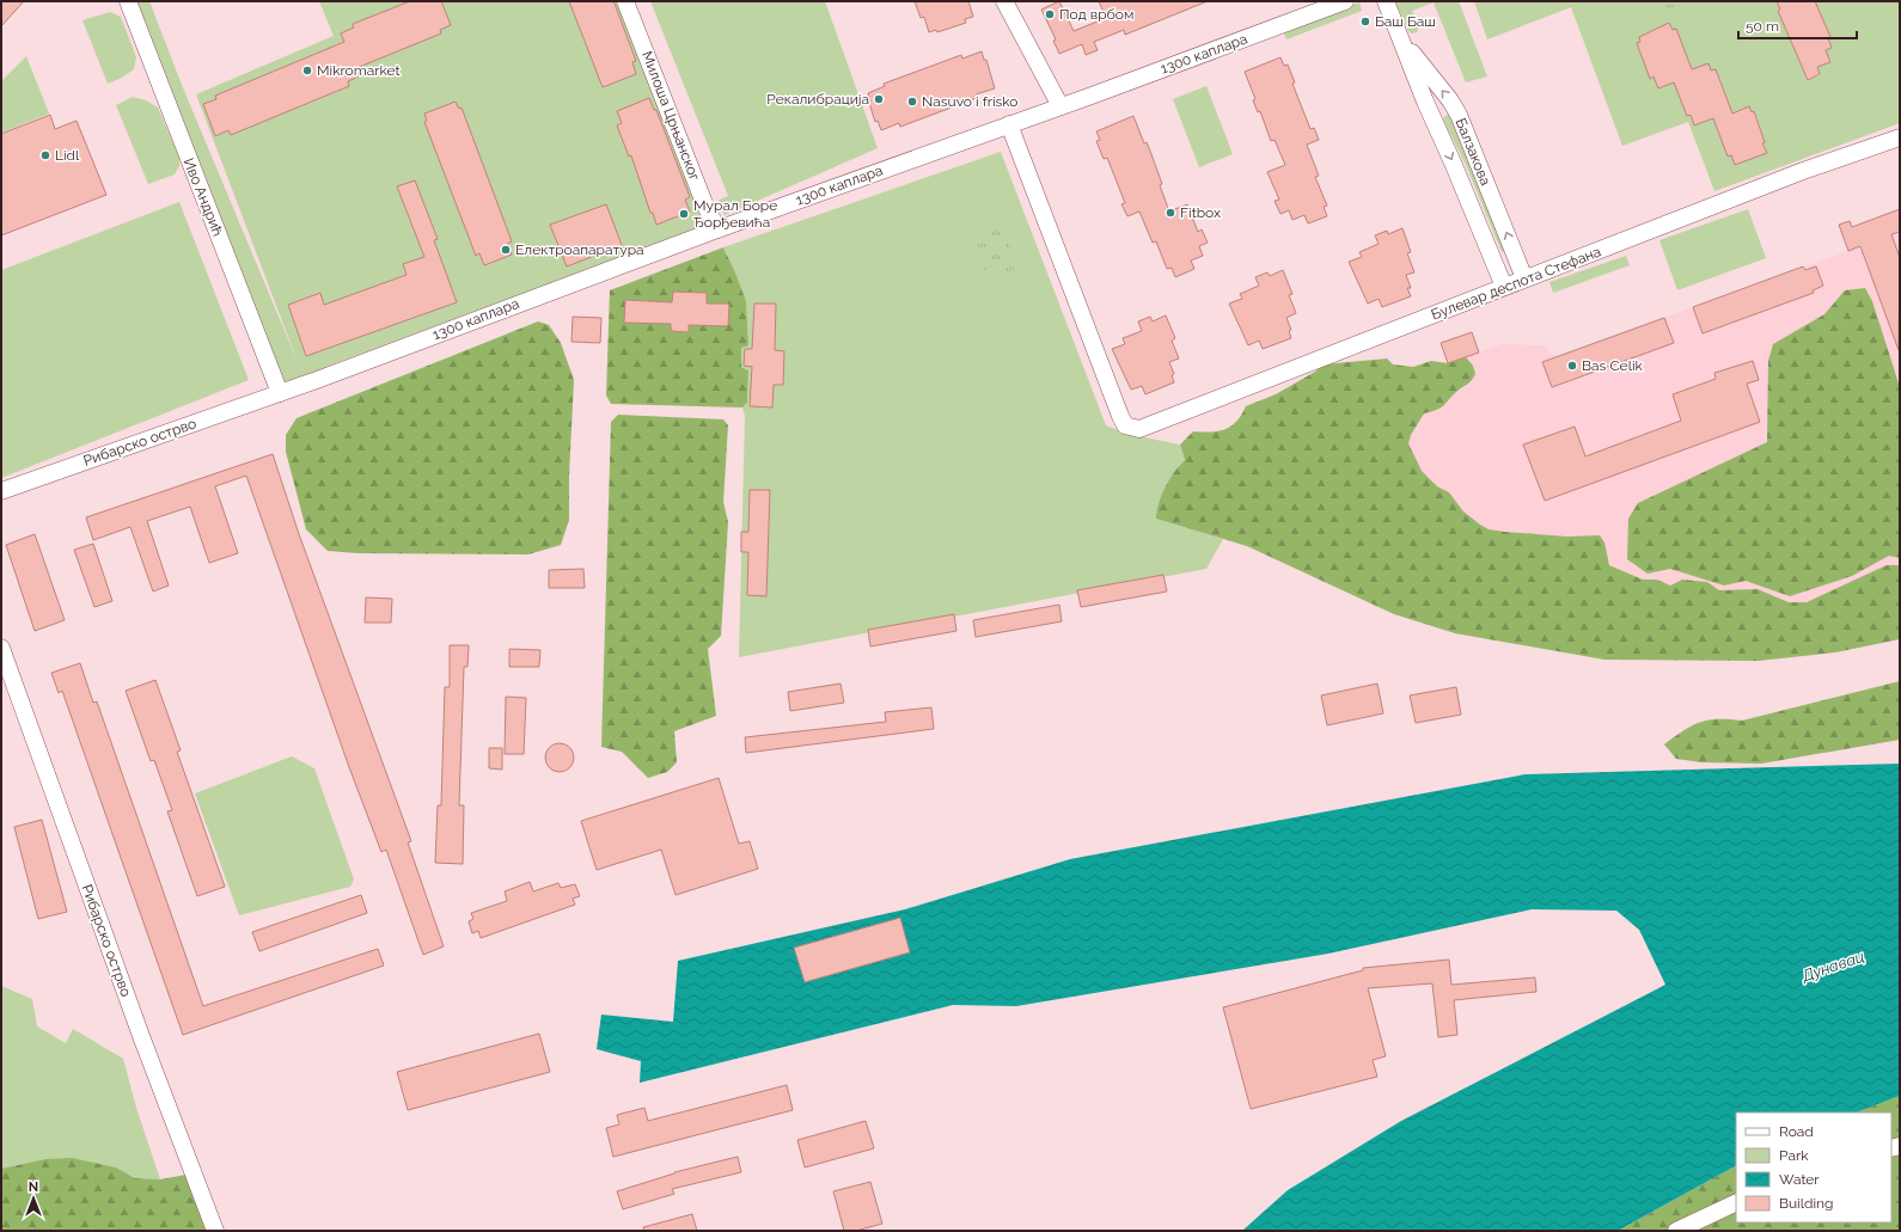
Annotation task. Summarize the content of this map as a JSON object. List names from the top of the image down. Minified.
{"streets":{"street":["1300 каплара","Милоша Црњанског","Балзакова","Иво Андрић","Булевар деспота Стефана","Рибарско острво"]},"crossings":[["1300 каплара","Милоша Црњанског"],["1300 каплара","Иво Андрић"],["1300 каплара","Булевар деспота Стефана"],["1300 каплара","Рибарско острво"],["Балзакова","Булевар деспота Стефана"],["Иво Андрић","Рибарско острво"]],"water":["Дунавац"],"places":["Под врбом","Баш Баш","Mikromarket","Рекалибрација","Nasuvo i frisko","Lidl","Fitbox","Мурал Боре Ђорђевића","Електроапаратура","Bas Celik"],"legend":["Road","Park","Water","Building"],"scale_bar":"50 m","north":"top"}
